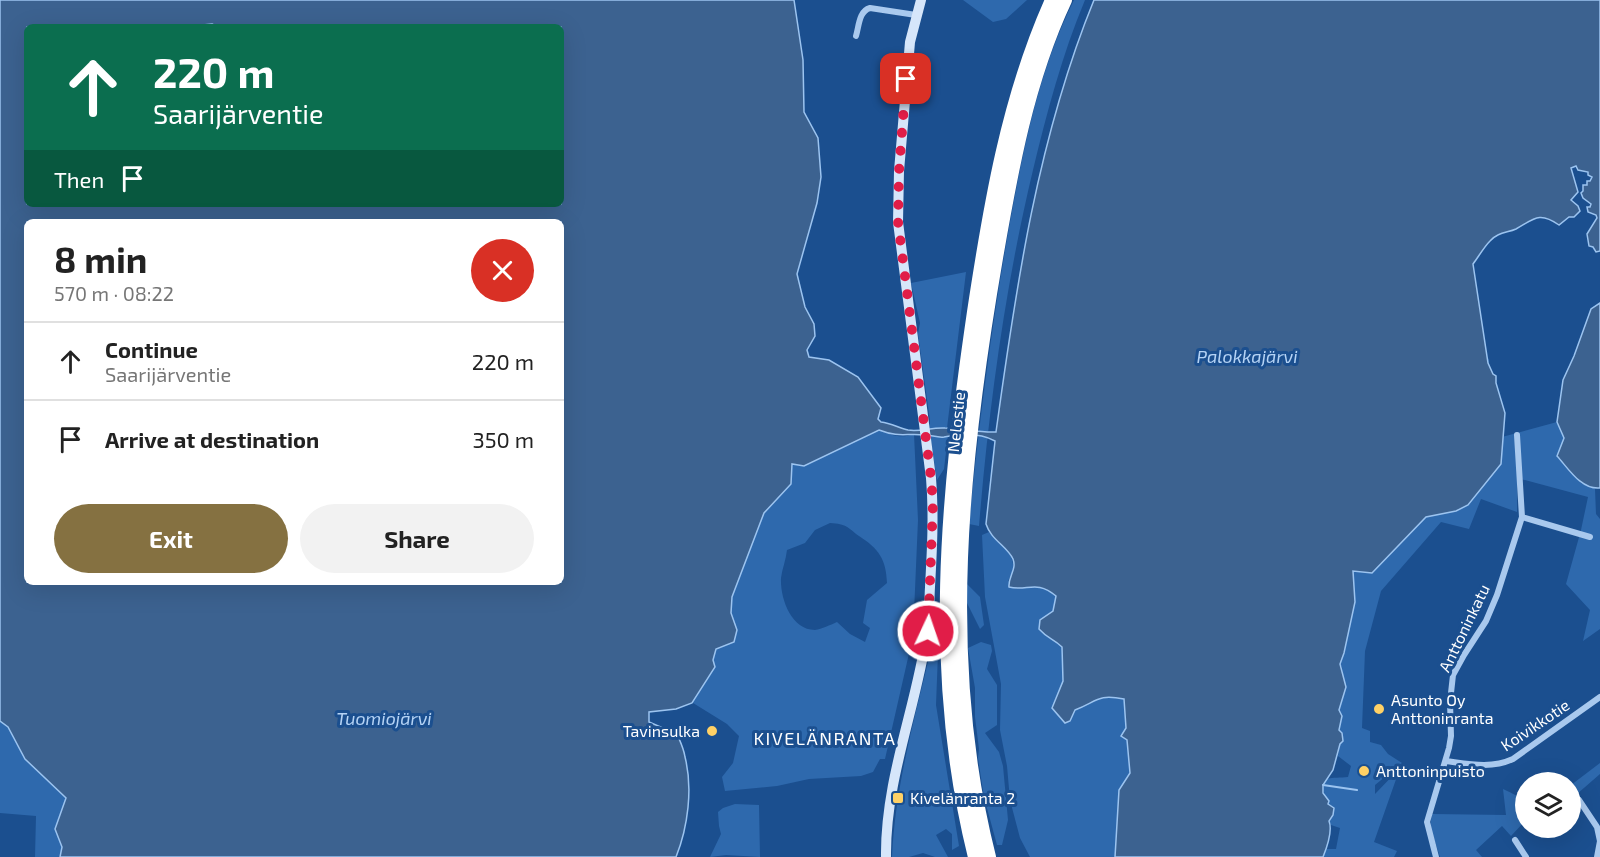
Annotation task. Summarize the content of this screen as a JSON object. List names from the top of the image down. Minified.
{"streets":{"highway":["Nelostie"],"street":["Anttoninkatu","Koivikkotie"]},"crossings":[["Anttoninkatu","Koivikkotie"]],"districts":["KIVELÄNRANTA"],"water":["Palokkajärvi","Tuomiojärvi"],"places":{"other":["Asunto Oy Anttoninranta","Tavinsulka","Anttoninpuisto"],"transit":["Kivelänranta 2"]},"page":{"turn":["220 m","Saarijärventie"],"then":"Then","heading":["8 min","570 m · 08:22"],"list":[{"name":"Continue","note":"Saarijärventie","value":"220 m"},{"name":"Arrive at destination","value":"350 m"}],"buttons":["Exit","Share"]}}
